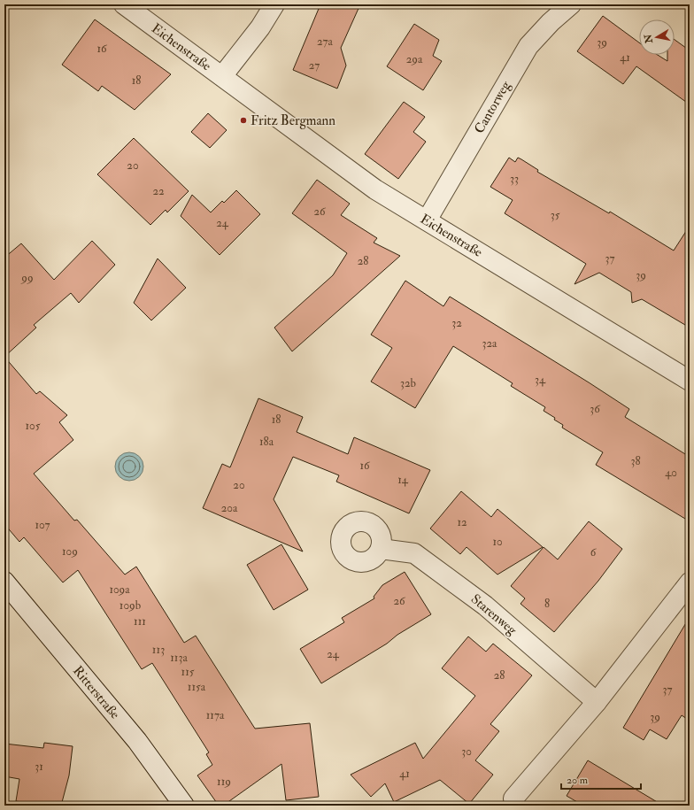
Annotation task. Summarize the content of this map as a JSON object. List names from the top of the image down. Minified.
{"streets":{"street":["Eichenstraße","Cantorweg","Starenweg","Ritterstraße"]},"crossings":[["Eichenstraße","Cantorweg"]],"places":["Fritz Bergmann"],"house_numbers":["27a","39","16","41","29a","27","18","20","33","22","26","35","24","37","28","39","99","32","32a","34","32b","36","18","105","18a","38","16","40","14","20","20a","12","107","10","109","6","109a","26","8","109b","111","113","24","113a","115","28","115a","37","117a","39","30","31","41","119"],"scale_bar":"20 m","north":"left"}
